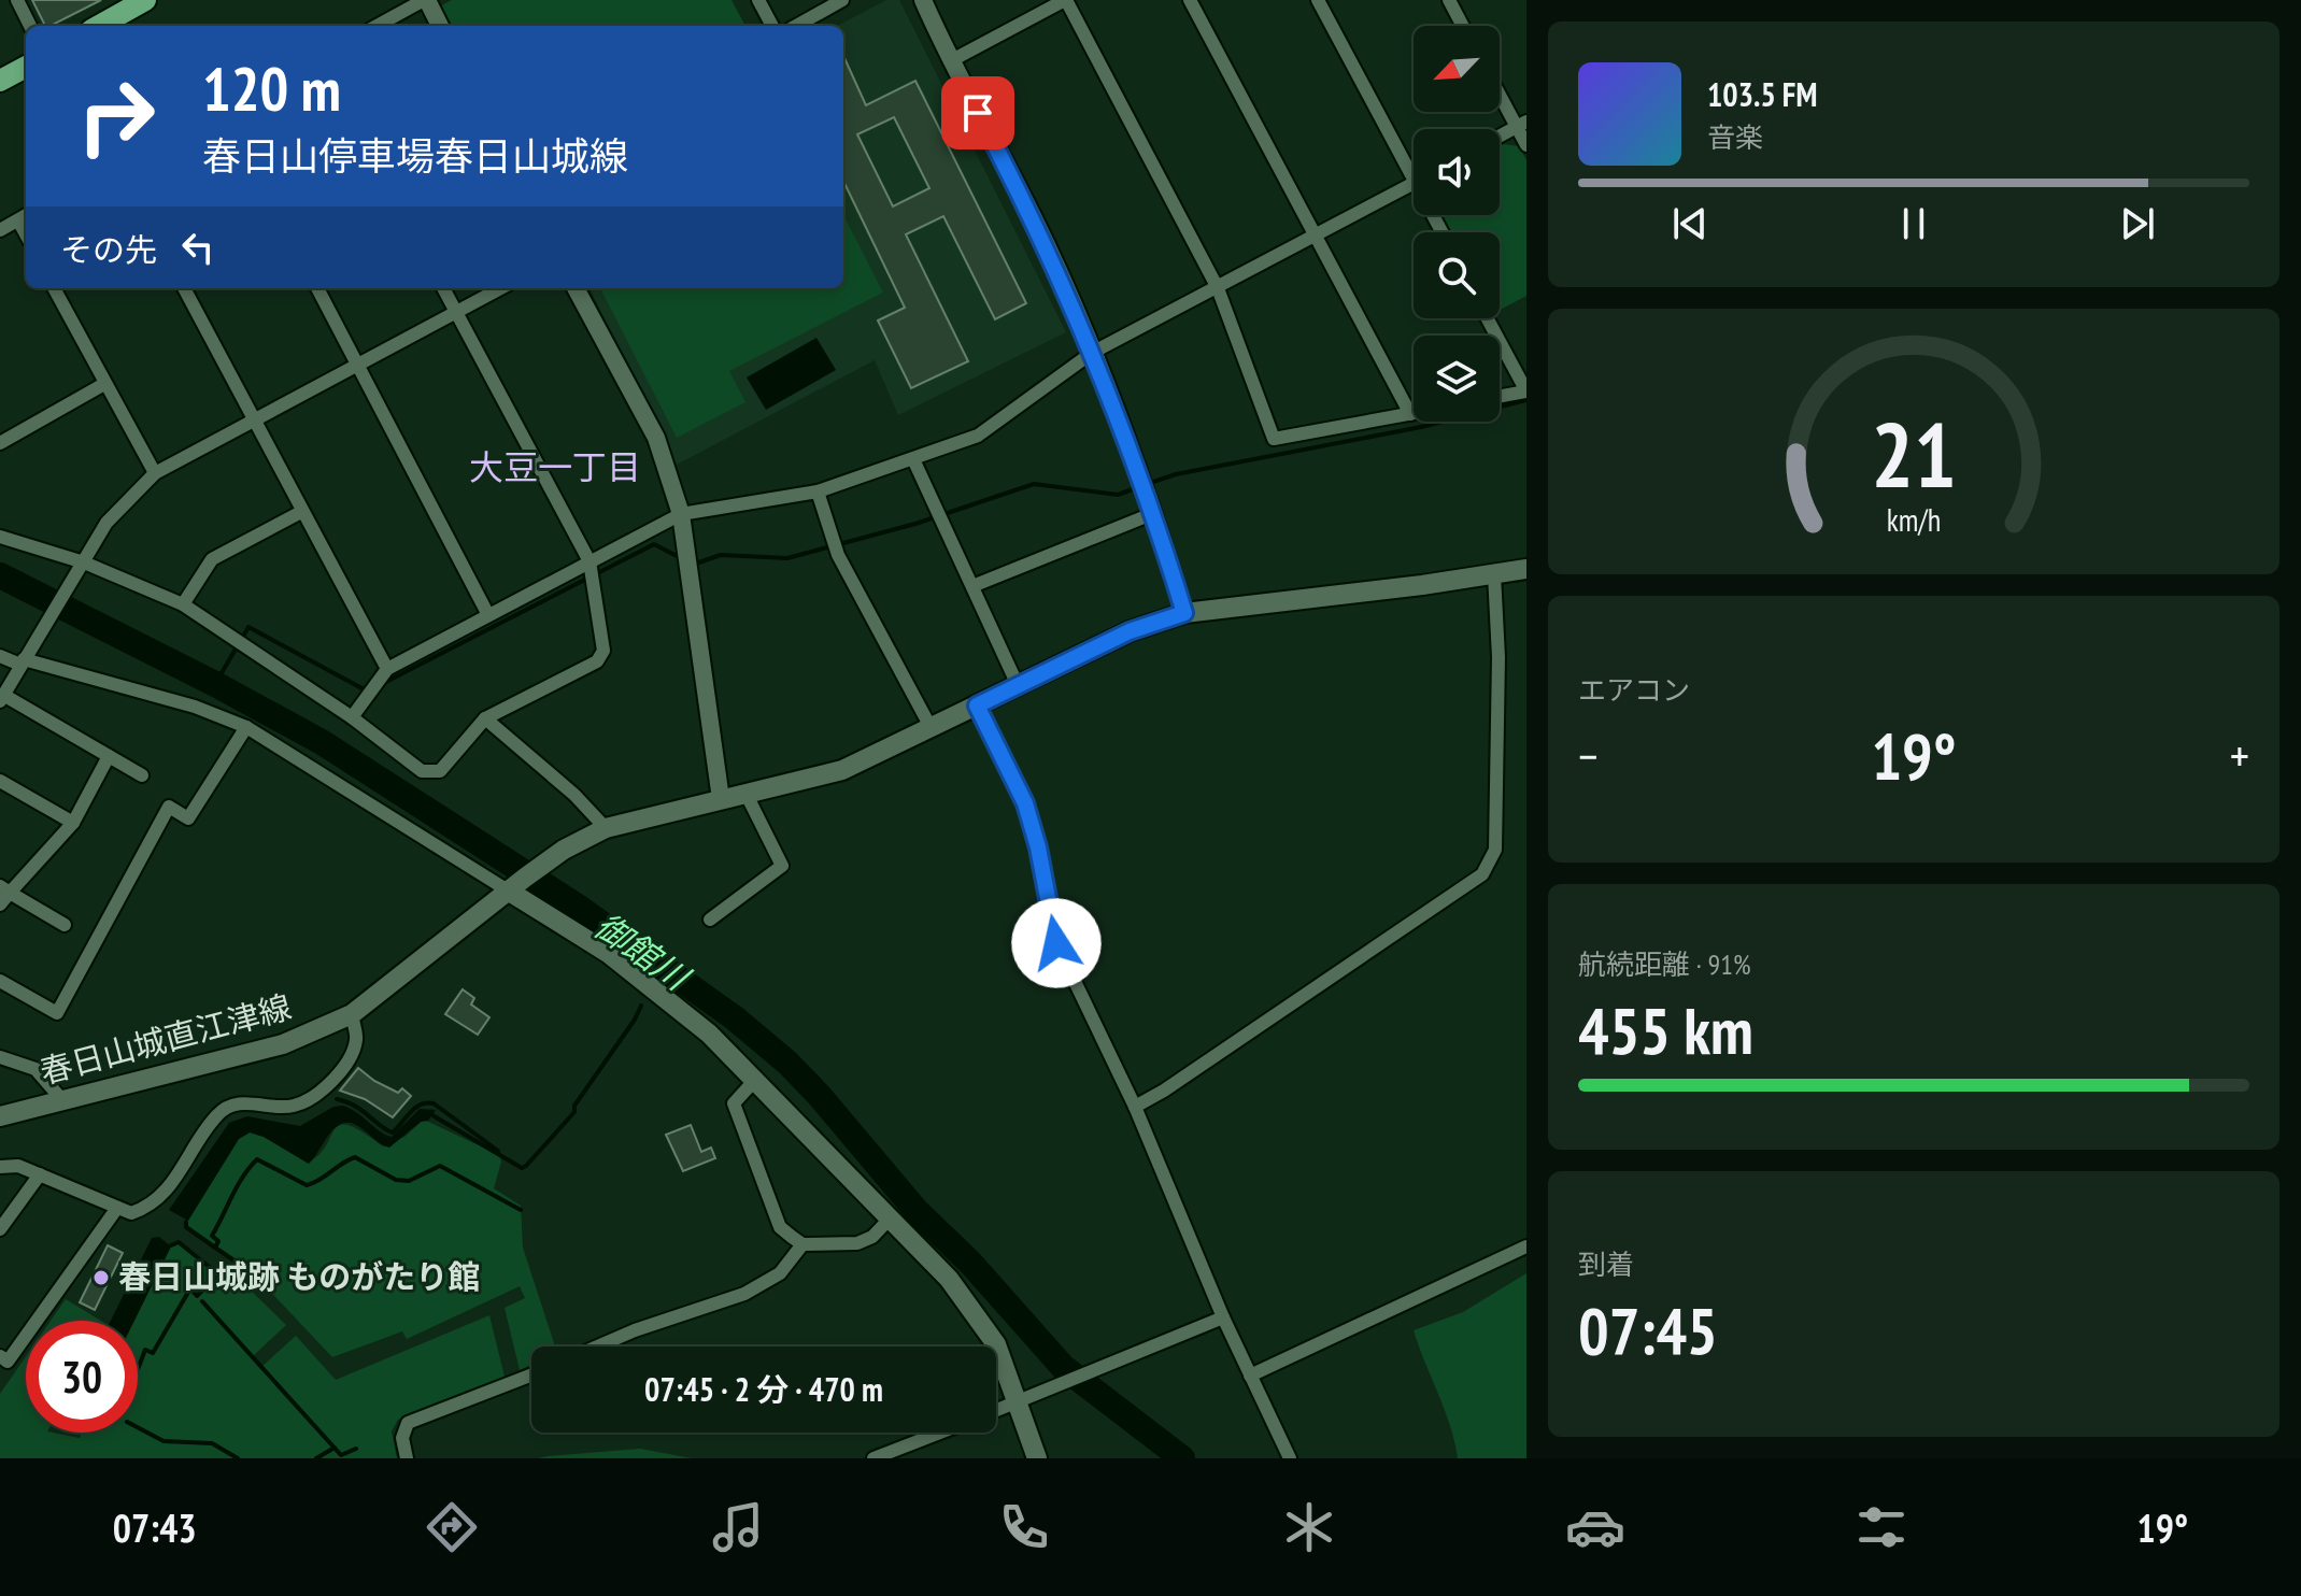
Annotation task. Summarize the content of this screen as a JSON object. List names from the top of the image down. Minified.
{"streets":{"main road":["春日山城直江津線"]},"districts":["大豆一丁目"],"water":["御館川"],"places":["春日山城跡 ものがたり館"],"north":"bottom left","page":{"turn":["120 m","春日山停車場春日山城線"],"song":["103.5 FM","音楽"],"then":"その先","tile":["エアコン",["航続距離 · 91%","455 km"],["到着","07:45"]],"heat":["−","19°","+"],"limit":"30","trip":"07:45 · 2 分 · 470 m","tabs":["07:43","19°"],"gauge":["21","km/h"]}}
